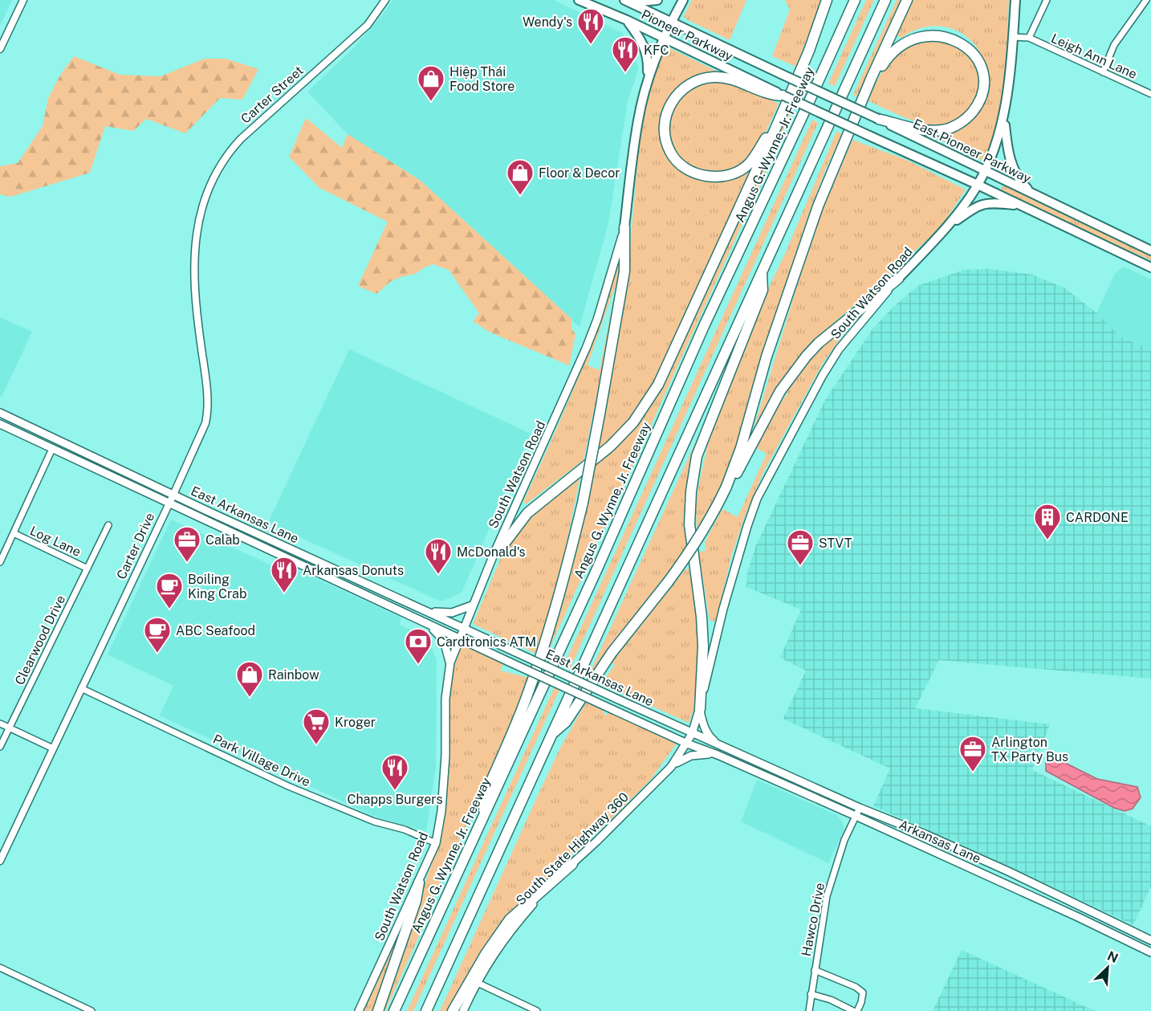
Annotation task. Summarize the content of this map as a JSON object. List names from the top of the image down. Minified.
{"streets":{"highway":["Angus G. Wynne, Jr. Freeway"],"main road":["Pioneer Parkway","East Pioneer Parkway","South Watson Road","East Arkansas Lane","Arkansas Lane","South State Highway 360"],"street":["Leigh Ann Lane","Carter Street","Log Lane","Carter Drive","Clearwood Drive","Park Village Drive","Hawco Drive"]},"crossings":[["Pioneer Parkway","East Pioneer Parkway"],["Pioneer Parkway","South Watson Road"],["Carter Street","Carter Drive"],["East Pioneer Parkway","South Watson Road"],["South Watson Road","East Arkansas Lane"],["South Watson Road","Park Village Drive"],["South Watson Road","South State Highway 360"],["East Arkansas Lane","Carter Drive"],["East Arkansas Lane","Arkansas Lane"],["East Arkansas Lane","South State Highway 360"],["East Arkansas Lane","Hawco Drive"],["Log Lane","Clearwood Drive"],["Carter Drive","Park Village Drive"],["Arkansas Lane","Hawco Drive"]],"places":{"restaurant":["Wendy's","KFC","McDonald's","Arkansas Donuts","Chapps Burgers"],"shop":["Hiệp Thái Food Store","Floor & Decor","Rainbow"],"building":["CARDONE"],"office":["Calab","STVT","Arlington TX Party Bus"],"cafe":["Boiling King Crab","ABC Seafood"],"bank":["Cardtronics ATM"],"supermarket":["Kroger"]},"north":"top right"}
